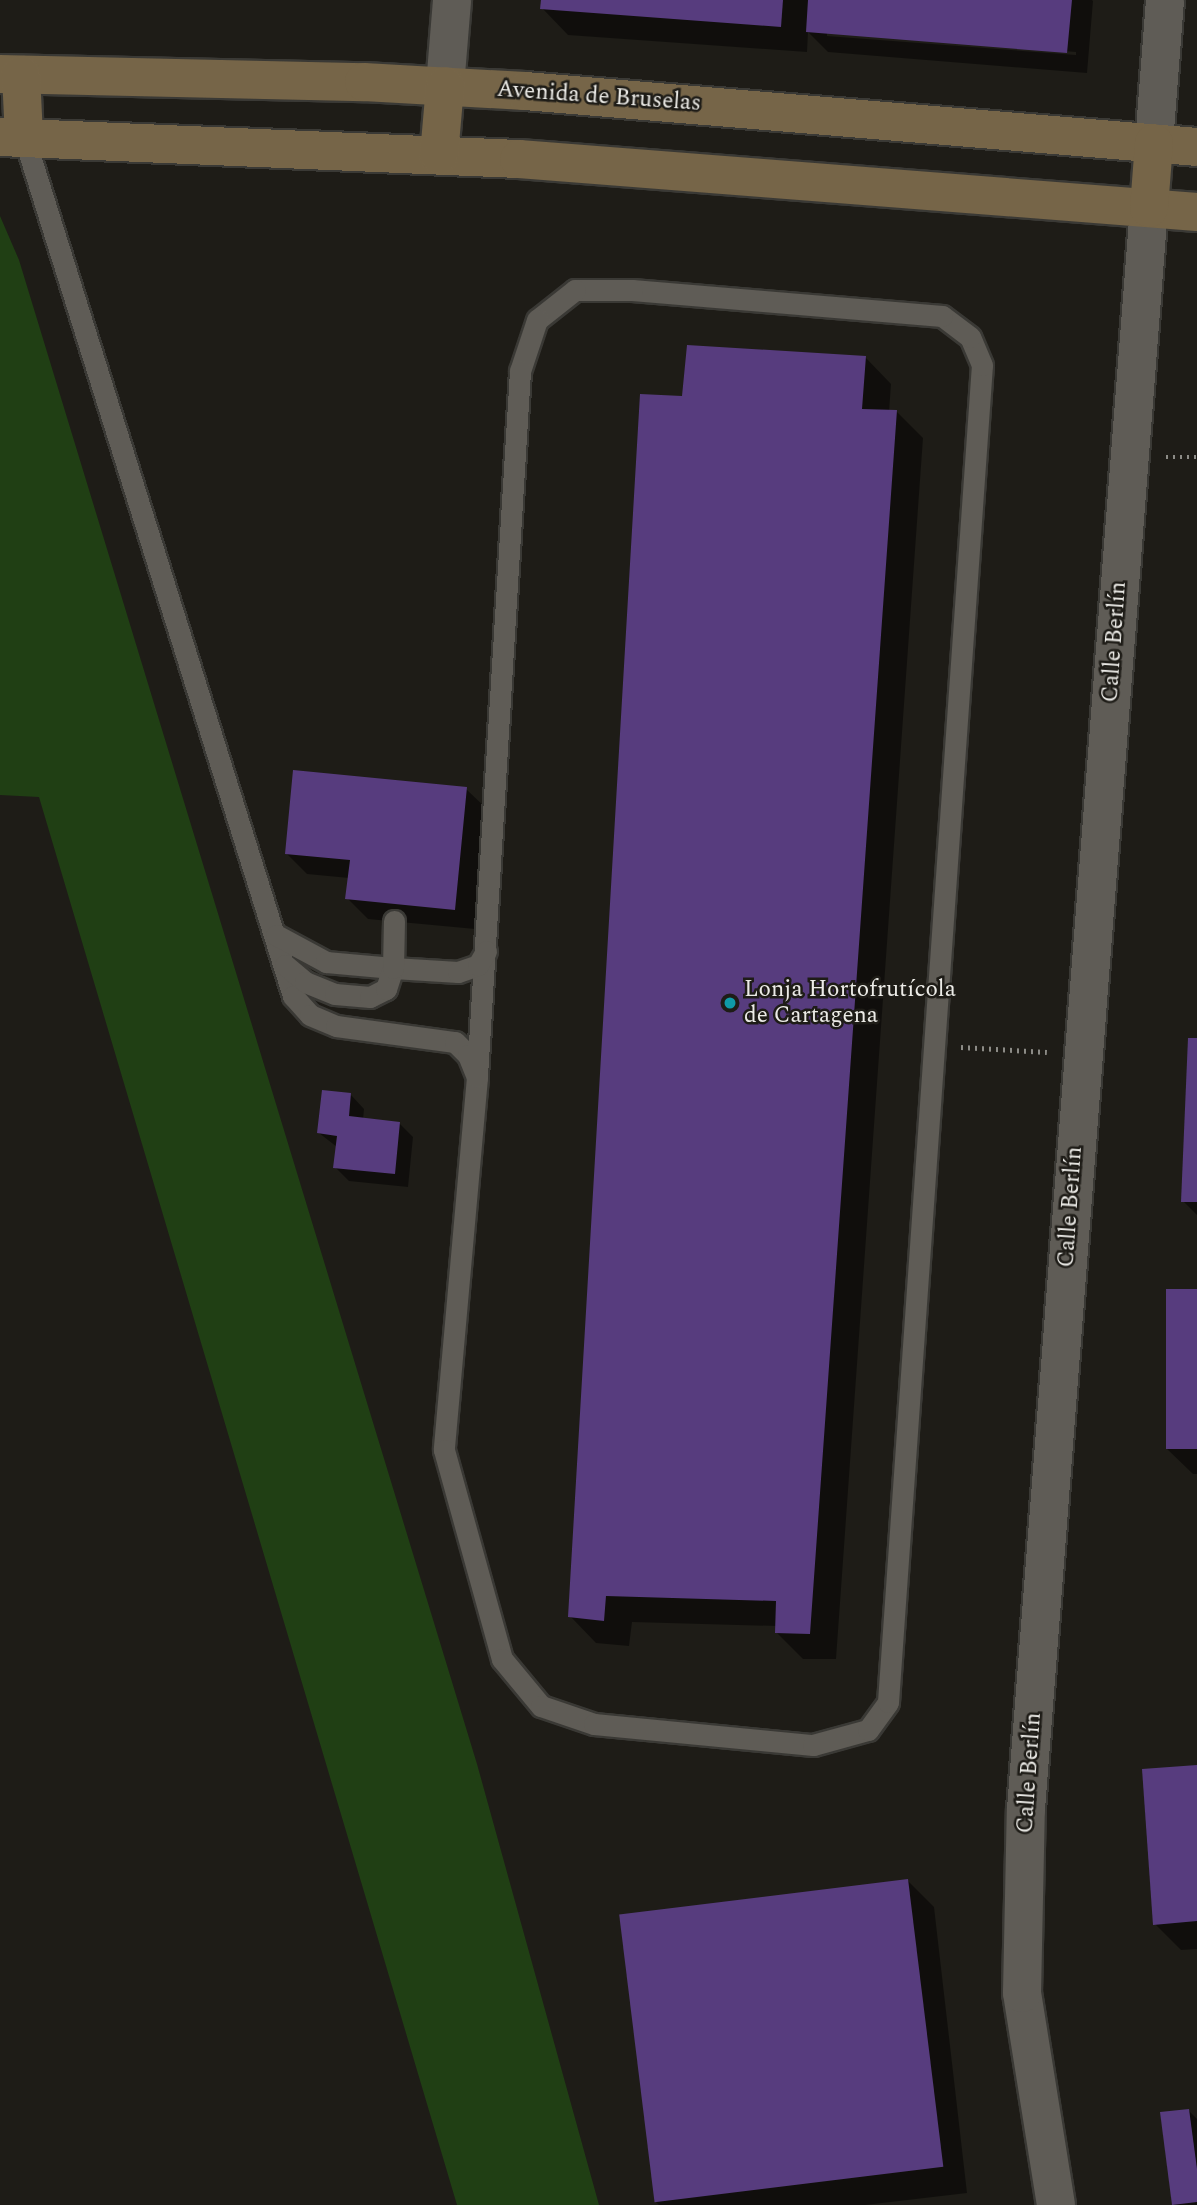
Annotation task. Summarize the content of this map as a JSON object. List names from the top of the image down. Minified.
{"streets":{"main road":["Avenida de Bruselas"],"street":["Calle Berlín"]},"places":["Lonja Hortofrutícola de Cartagena"]}
